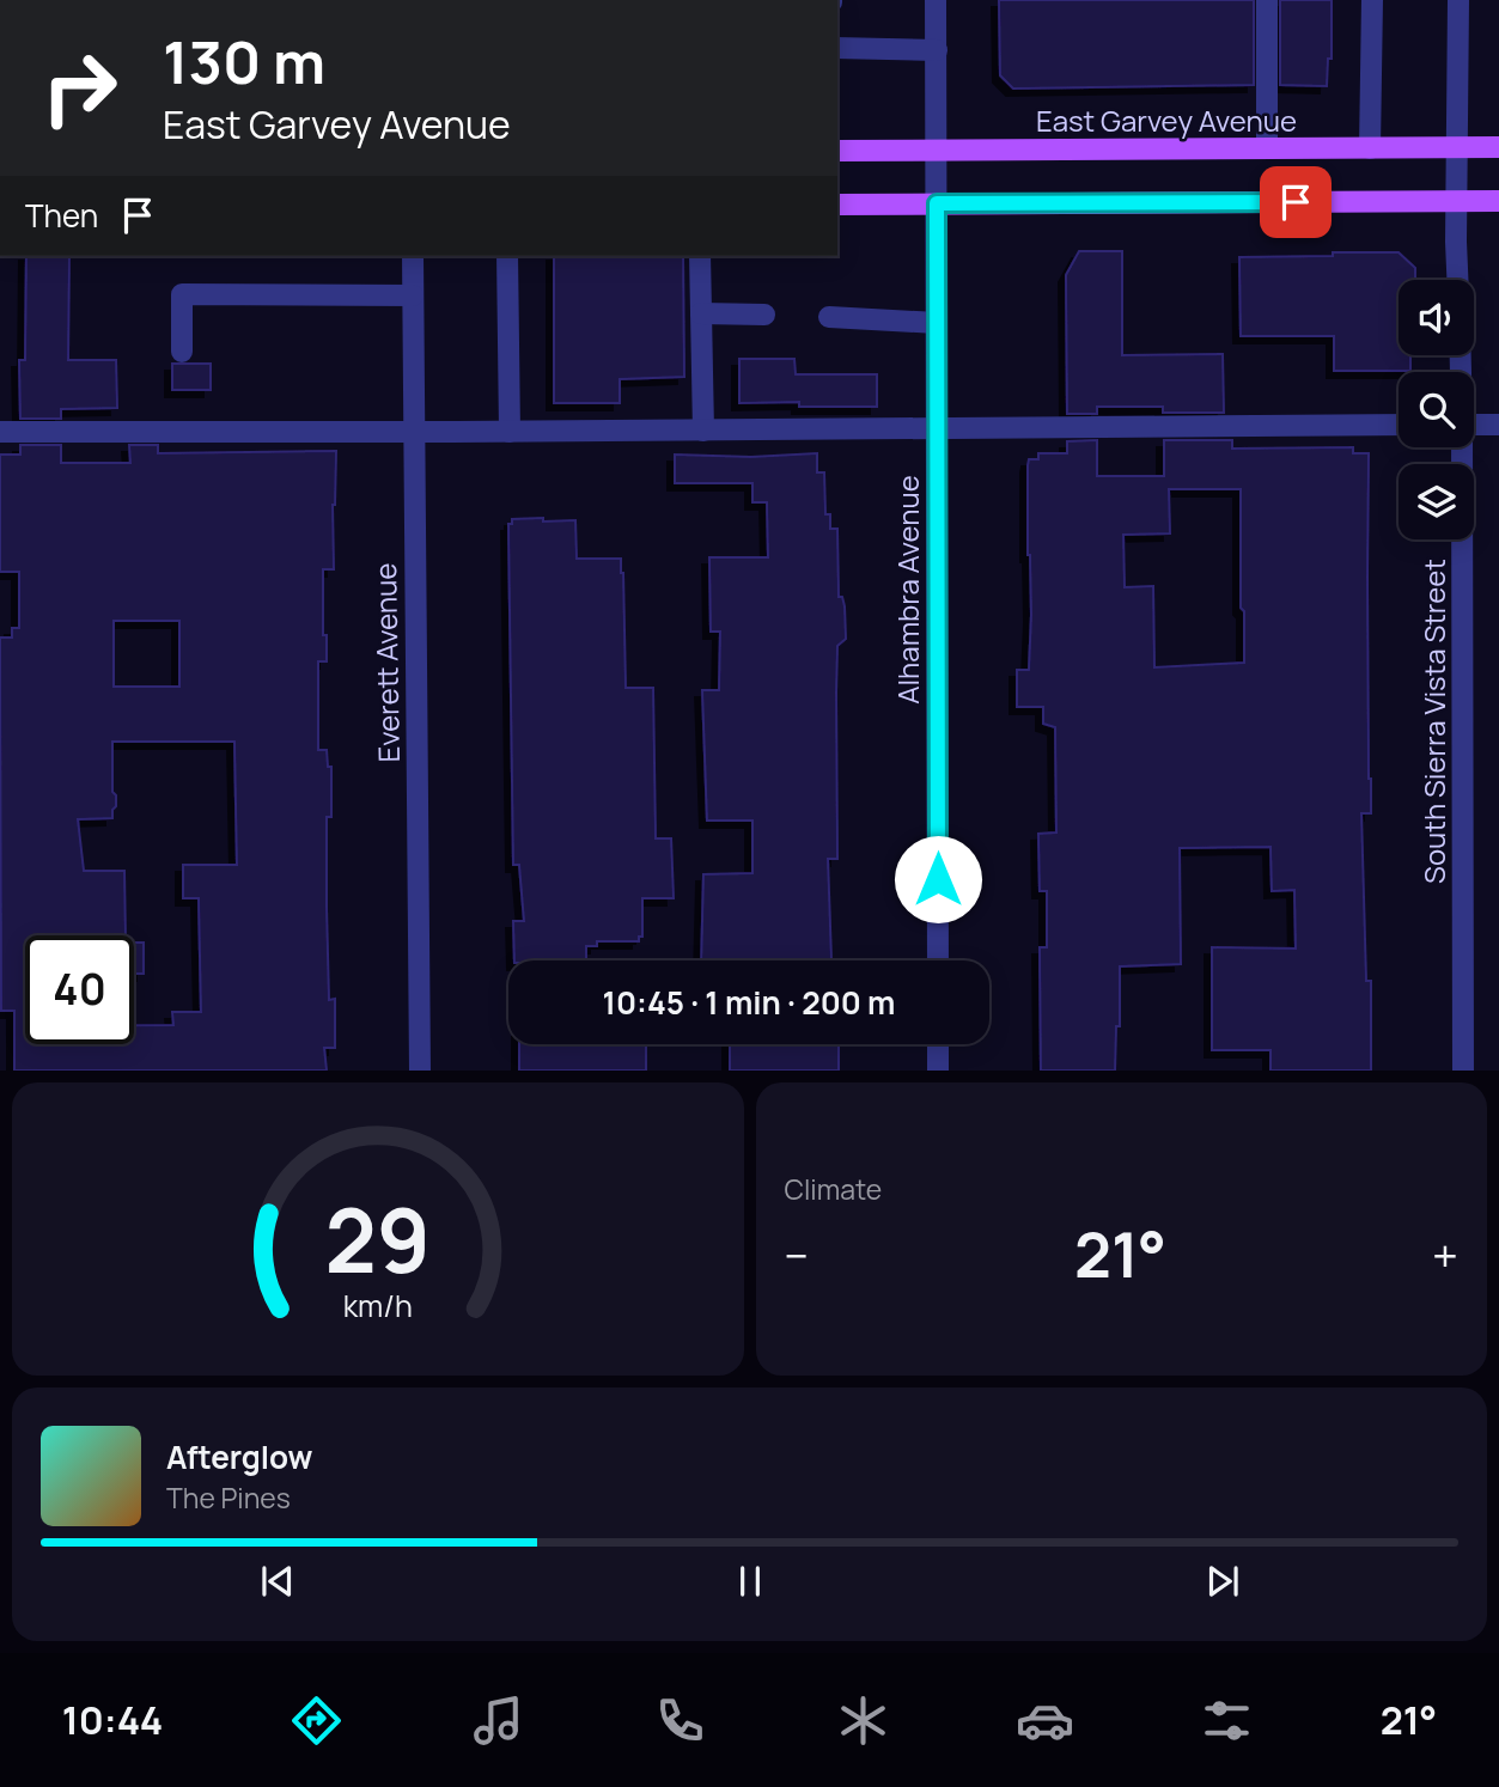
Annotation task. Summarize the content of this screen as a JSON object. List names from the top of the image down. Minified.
{"streets":{"main road":["East Garvey Avenue"],"street":["Alhambra Avenue","Everett Avenue","South Sierra Vista Street"]},"crossings":[["East Garvey Avenue","Alhambra Avenue"]],"page":{"turn":["130 m","East Garvey Avenue"],"then":"Then","limit":"40","trip":"10:45 · 1 min · 200 m","tile":"Climate","heat":["−","21°","+"],"song":["Afterglow","The Pines"],"tabs":["10:44","21°"],"gauge":["29","km/h"]}}
